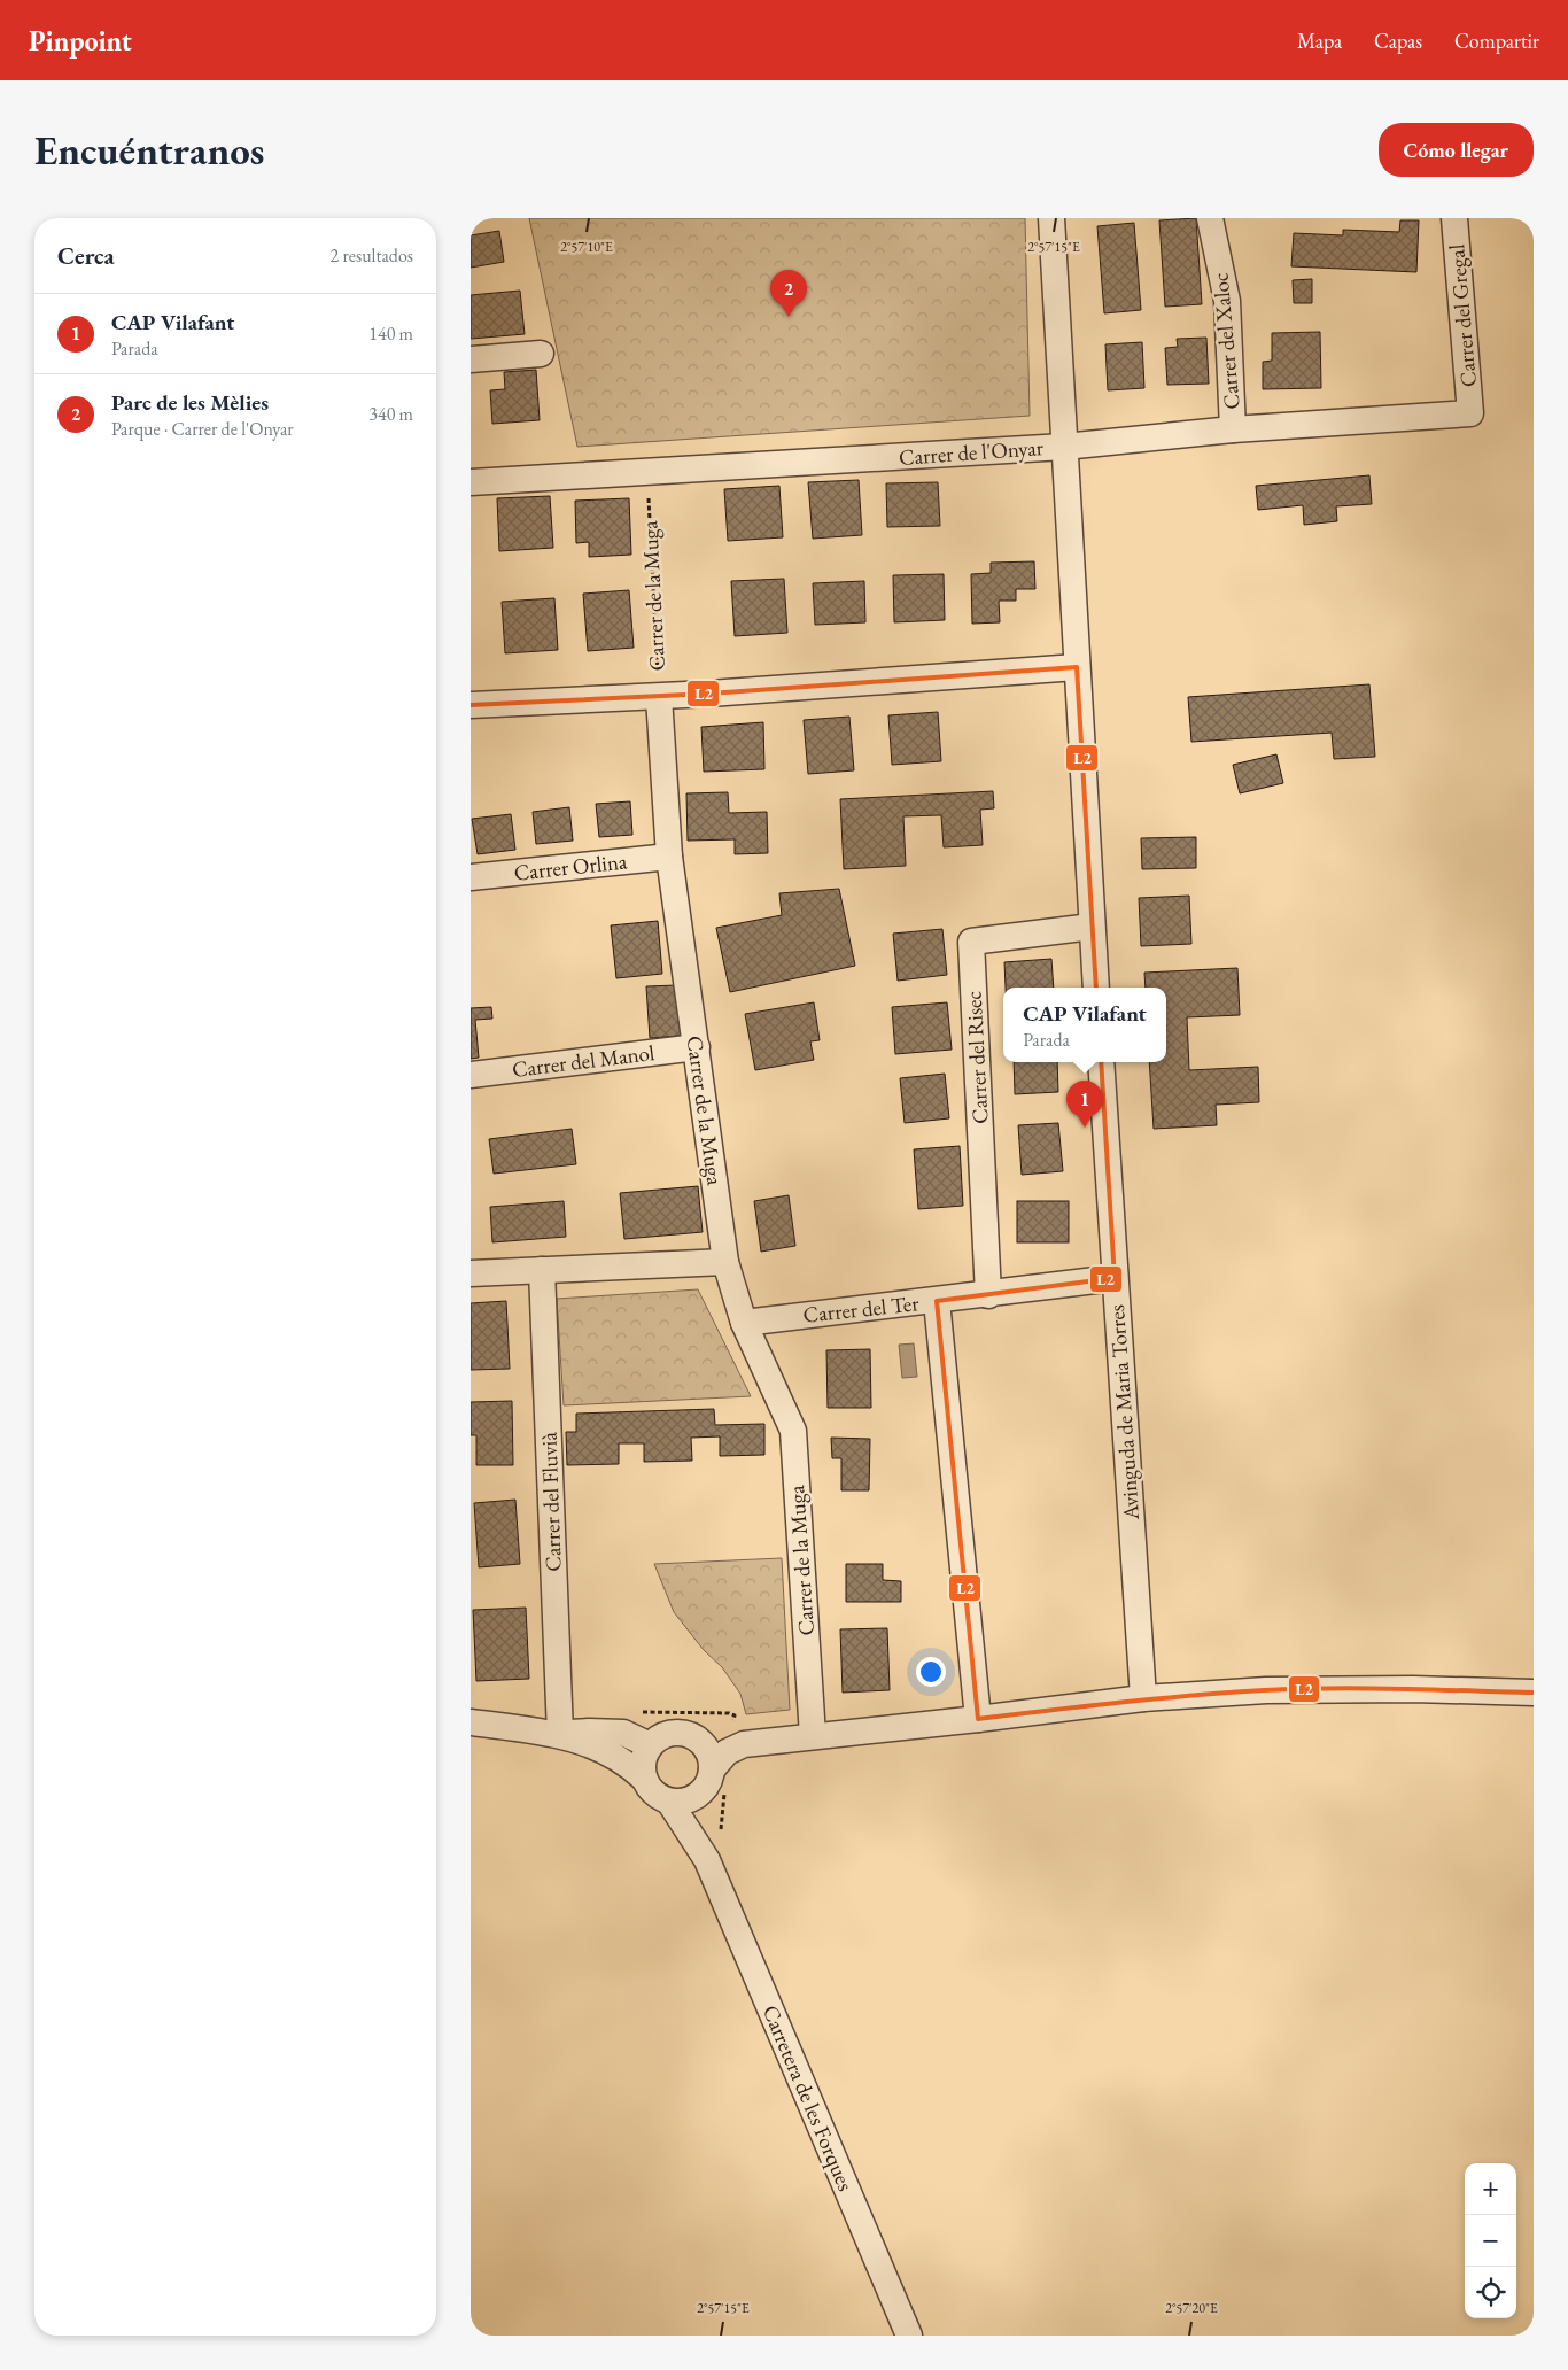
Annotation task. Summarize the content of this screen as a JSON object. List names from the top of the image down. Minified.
{"streets":{"street":["Carrer del Gregal","Carrer del Xaloc","Carrer de l'Onyar","Carrer de la Muga","Carrer Orlina","Carrer del Risec","Carrer del Manol","Carrer del Ter","Avinguda de Maria Torres","Carrer del Fluvià","Carretera de les Forques"]},"crossings":[["Carrer del Gregal","Carrer de l'Onyar"],["Carrer del Xaloc","Carrer de l'Onyar"],["Carrer de l'Onyar","Carrer de la Muga"],["Carrer de la Muga","Carrer Orlina"],["Carrer de la Muga","Carrer del Manol"],["Carrer de la Muga","Carrer del Ter"],["Carrer del Risec","Carrer del Ter"],["Carrer del Ter","Avinguda de Maria Torres"]],"lines":["transit line L2"],"page":{"header":"Pinpoint","nav":["Mapa","Capas","Compartir"],"buttons":"Cómo llegar","title":"Encuéntranos","heading":["Cerca","2 resultados"],"pins":["2","1"],"list":[{"mark":"1","name":"CAP Vilafant","note":"Parada","value":"140 m"},{"mark":"2","name":"Parc de les Mèlies","note":"Parque · Carrer de l'Onyar","value":"340 m"}],"popup":["CAP Vilafant","Parada"],"map_buttons":["+","−"]},"coordinates":["2°57'10\"E","2°57'15\"E","2°57'20\"E"]}
